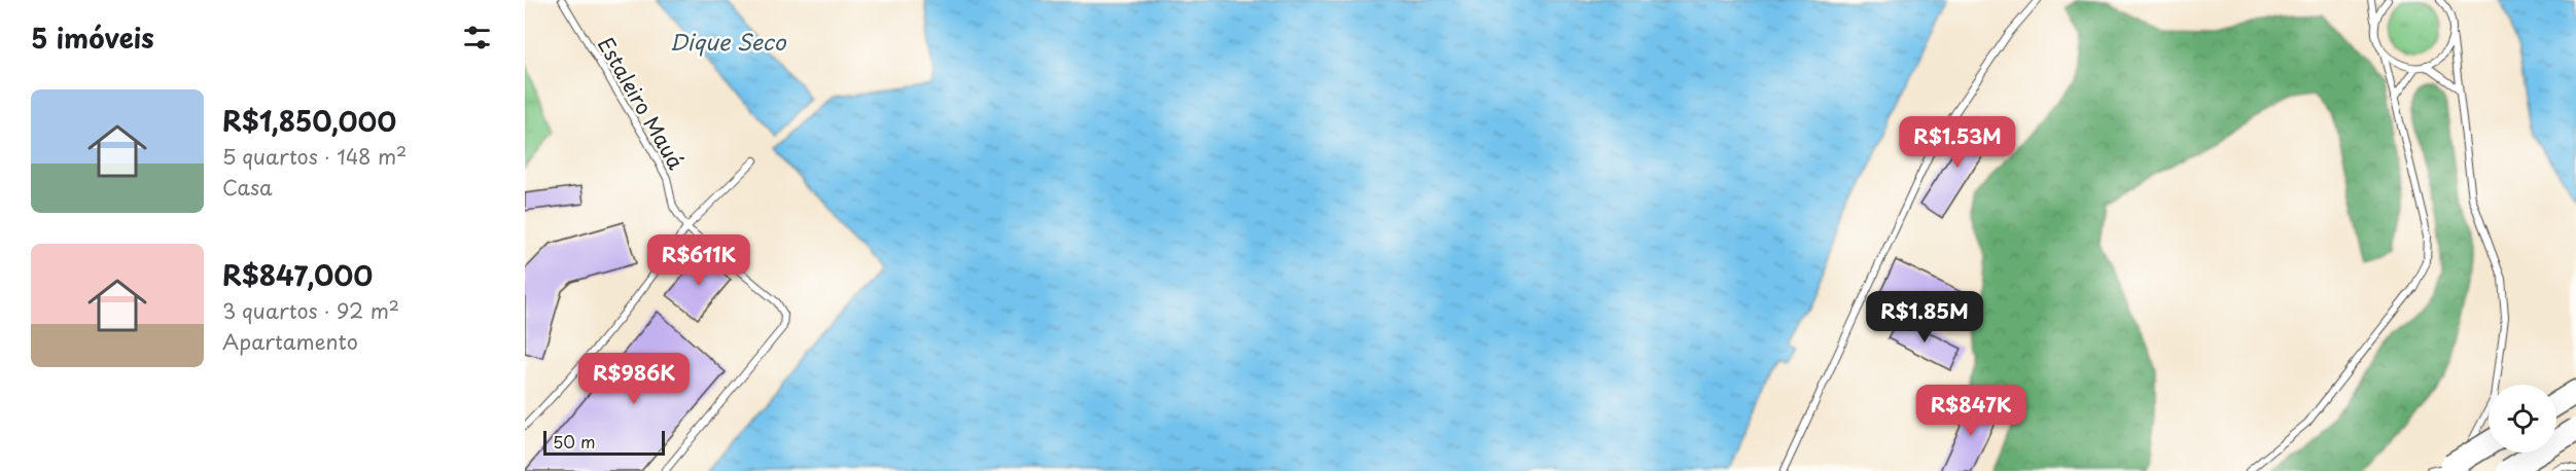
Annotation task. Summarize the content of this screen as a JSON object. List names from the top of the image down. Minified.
{"streets":{"lane":["Estaleiro Mauá"]},"water":["Dique Seco"],"scale_bar":"50 m","page":{"heading":"5 imóveis","list":[{"name":"R$1,850,000","note":"5 quartos · 148 m² · Casa"},{"name":"R$847,000","note":"3 quartos · 92 m² · Apartamento"}],"price":["R$1.53M","R$611K","R$1.85M","R$986K","R$847K"],"scale":"50 m"}}
